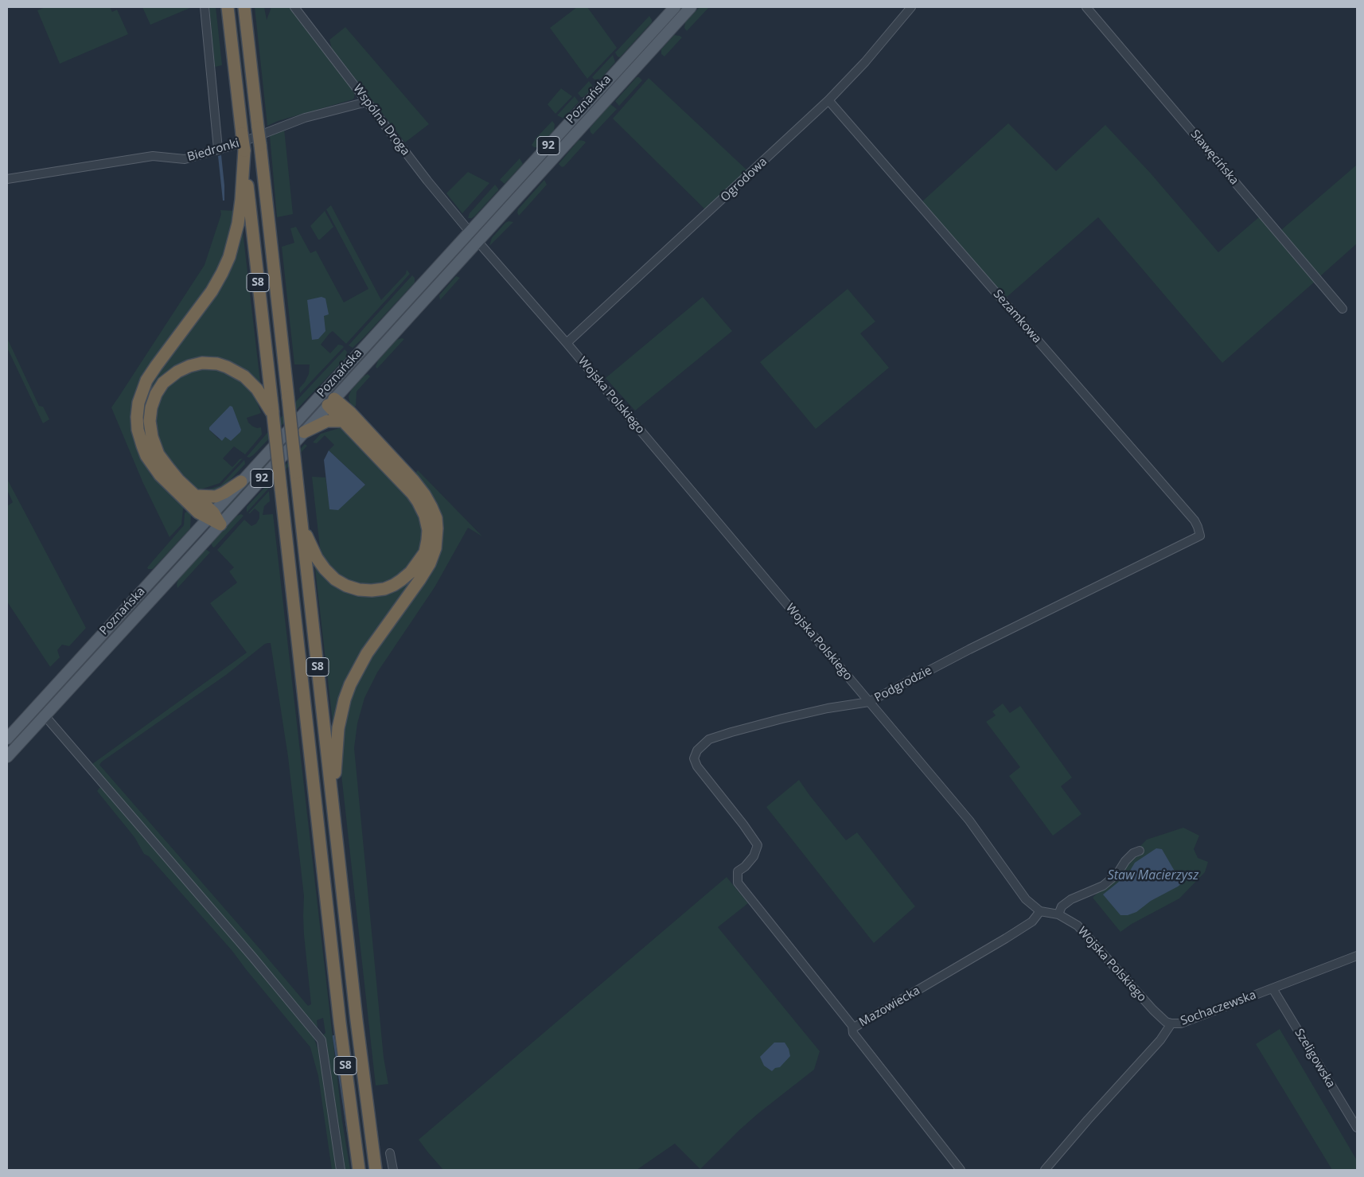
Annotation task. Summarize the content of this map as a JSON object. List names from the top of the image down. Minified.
{"streets":{"highway":["S8"],"main road":["Poznańska","92"],"street":["Wspólna Droga","Biedronki","Sławęcińska","Ogrodowa","Sezamkowa","Wojska Polskiego","Podgrodzie","Mazowiecka","Sochaczewska","Szeligowska"]},"crossings":[["Poznańska","Wspólna Droga"],["Poznańska","Wojska Polskiego"],["Wspólna Droga","Biedronki"],["Ogrodowa","Sezamkowa"],["Ogrodowa","Wojska Polskiego"],["Sezamkowa","Podgrodzie"],["Wojska Polskiego","Podgrodzie"],["Wojska Polskiego","Mazowiecka"],["Wojska Polskiego","Sochaczewska"],["Podgrodzie","Mazowiecka"],["Sochaczewska","Szeligowska"]],"water":["Staw Macierzysz"]}
